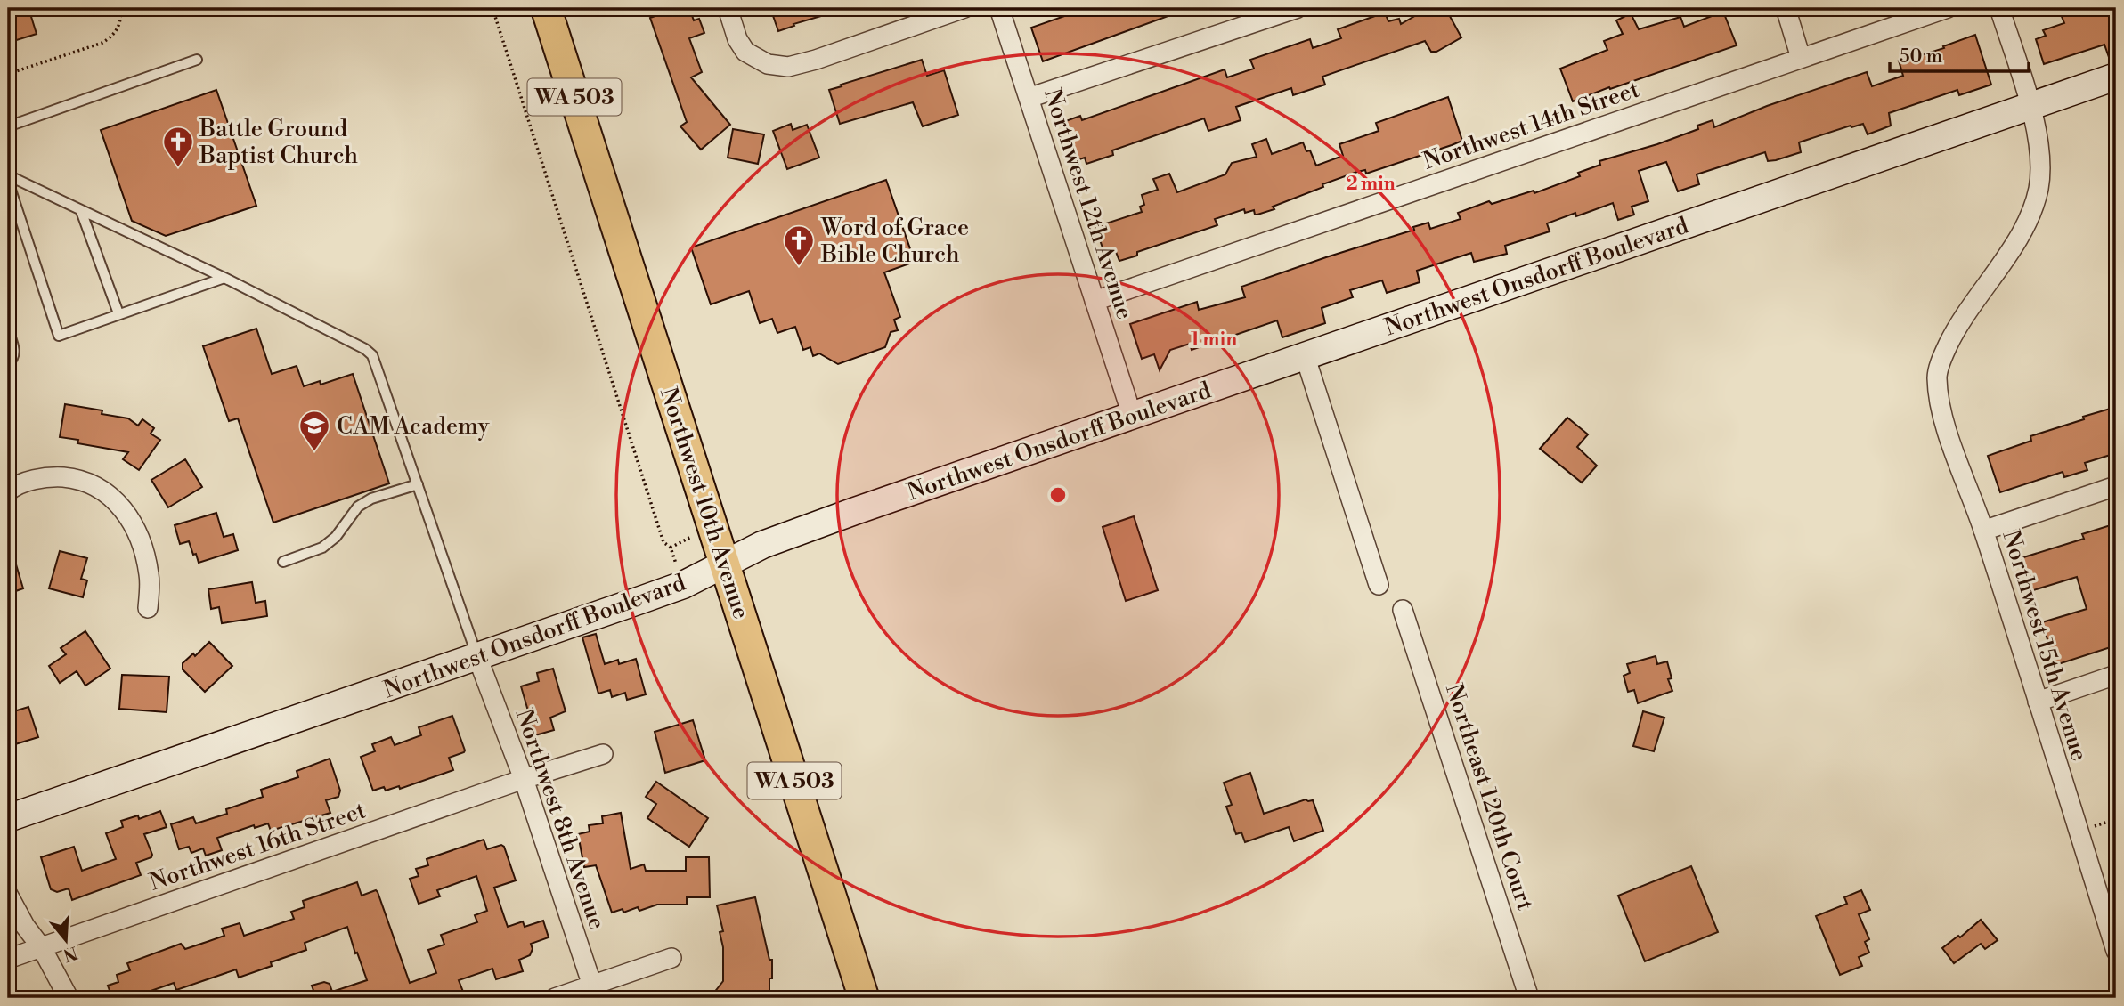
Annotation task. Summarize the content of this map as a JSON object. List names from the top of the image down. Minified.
{"streets":{"main road":["WA 503","Northwest 10th Avenue"],"street":["Northwest 14th Street","Northwest 12th Avenue","Northwest Onsdorff Boulevard","Northwest 15th Avenue","Northeast 120th Court","Northwest 8th Avenue","Northwest 16th Street"]},"crossings":[["Northwest 14th Street","Northwest 12th Avenue"],["Northwest 12th Avenue","Northwest Onsdorff Boulevard"],["Northwest Onsdorff Boulevard","Northwest 10th Avenue"],["Northwest Onsdorff Boulevard","Northwest 15th Avenue"],["Northwest Onsdorff Boulevard","Northwest 8th Avenue"],["Northwest 8th Avenue","Northwest 16th Street"]],"places":{"church":["Battle Ground Baptist Church","Word of Grace Bible Church"],"school or university":["CAM Academy"]},"scale_bar":"50 m","north":"bottom","rings":["2 min","1 min"]}
